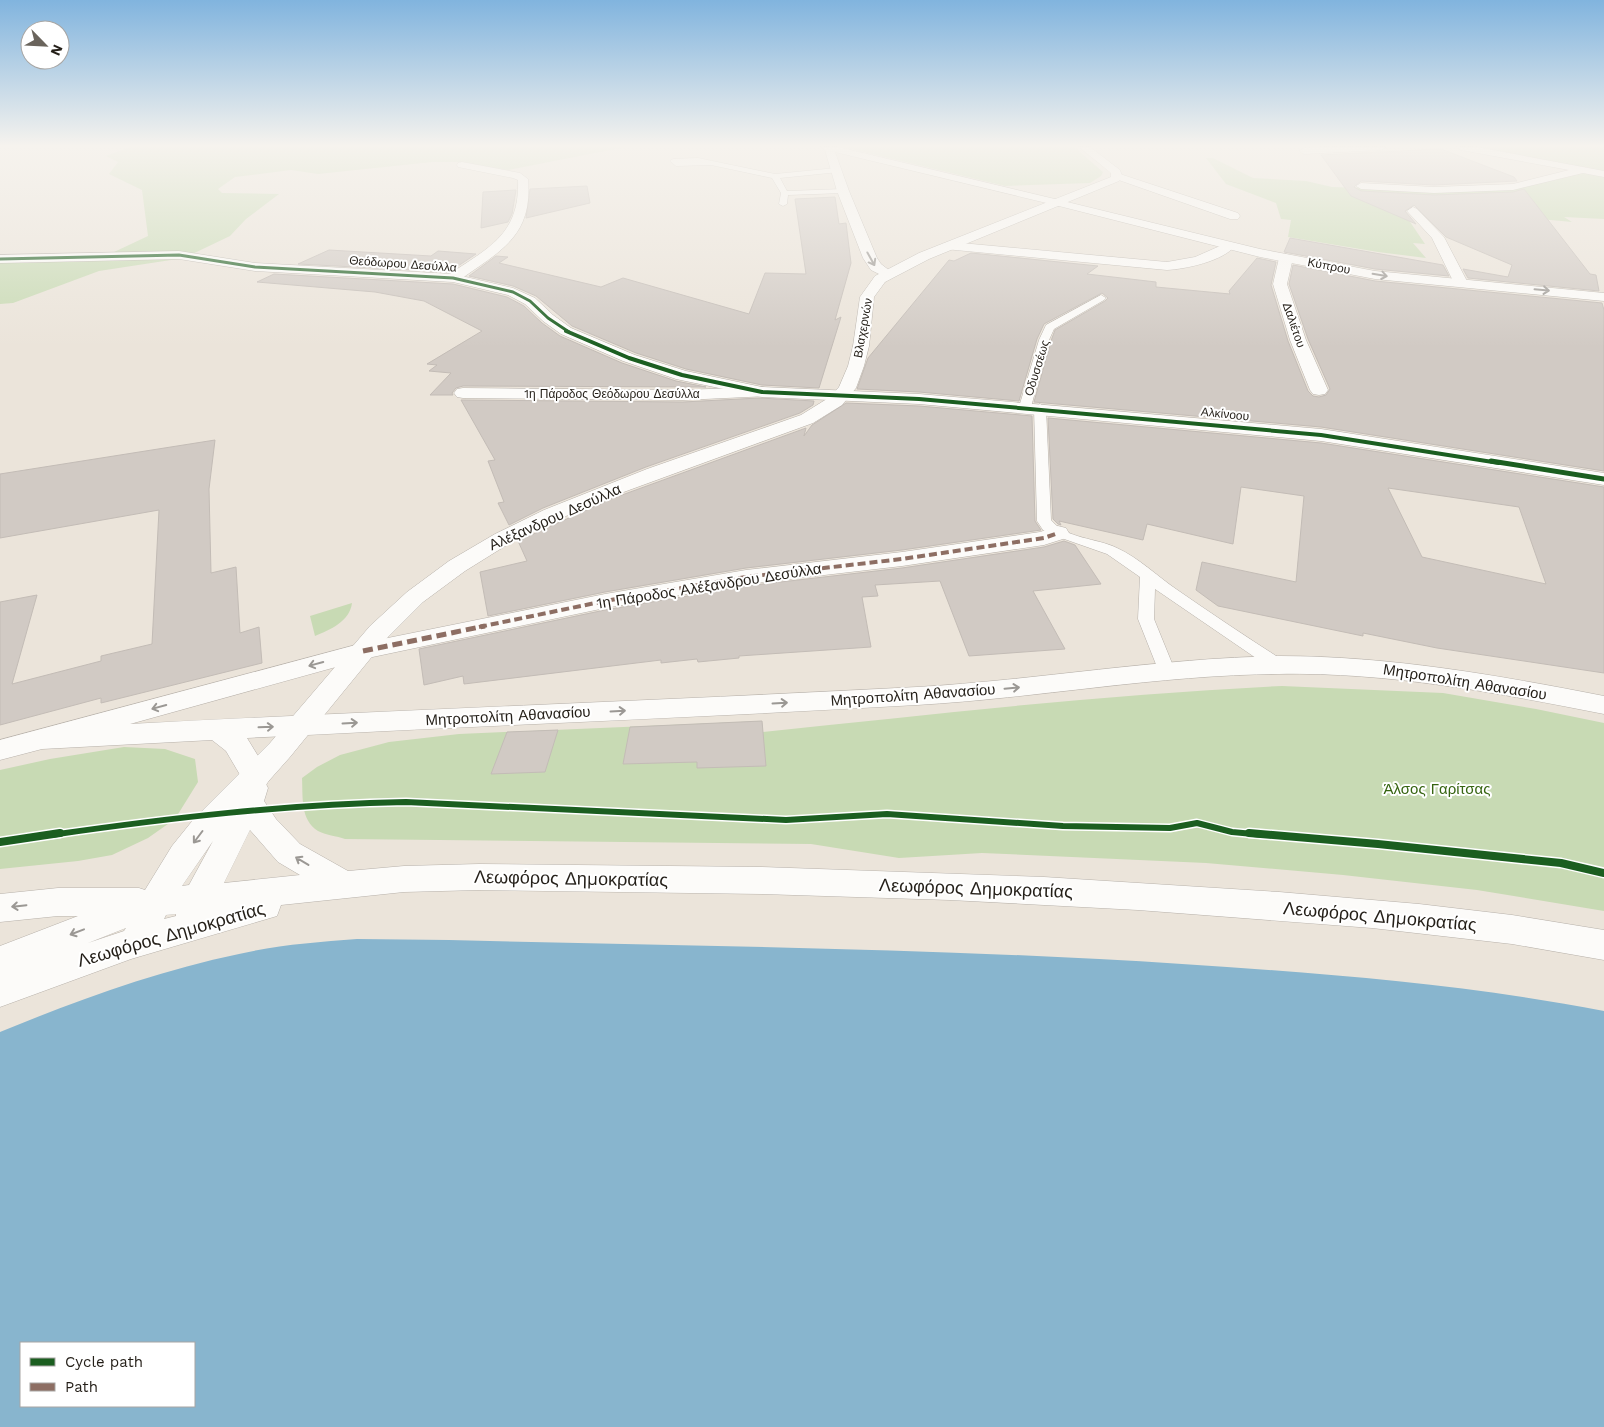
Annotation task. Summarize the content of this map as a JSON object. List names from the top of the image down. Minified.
{"streets":{"street":["Θεόδωρου Δεσύλλα","Κύπρου","Δαλιέτου","Βλαχερνών","1η Πάροδος Θεόδωρου Δεσύλλα","Αλκίνοου","Αλέξανδρου Δεσύλλα","1η Πάροδος Αλέξανδρου Δεσύλλα","Μητροπολίτη Αθανασίου","Λεωφόρος Δημοκρατίας"],"lane":["Οδυσσέως"]},"crossings":[["Θεόδωρου Δεσύλλα","Βλαχερνών"],["Θεόδωρου Δεσύλλα","1η Πάροδος Θεόδωρου Δεσύλλα"],["Θεόδωρου Δεσύλλα","Αλκίνοου"],["Θεόδωρου Δεσύλλα","Αλέξανδρου Δεσύλλα"],["Κύπρου","Δαλιέτου"],["Βλαχερνών","Αλκίνοου"],["Βλαχερνών","Αλέξανδρου Δεσύλλα"],["Οδυσσέως","Αλκίνοου"],["Οδυσσέως","1η Πάροδος Αλέξανδρου Δεσύλλα"],["Αλκίνοου","Αλέξανδρου Δεσύλλα"],["Αλέξανδρου Δεσύλλα","1η Πάροδος Αλέξανδρου Δεσύλλα"],["Αλέξανδρου Δεσύλλα","Μητροπολίτη Αθανασίου"],["Αλέξανδρου Δεσύλλα","Λεωφόρος Δημοκρατίας"],["1η Πάροδος Αλέξανδρου Δεσύλλα","Μητροπολίτη Αθανασίου"]],"one_way":["Κύπρου"],"parks":["Άλσος Γαρίτσας"],"legend":["Cycle path","Path"],"north":"bottom right"}
